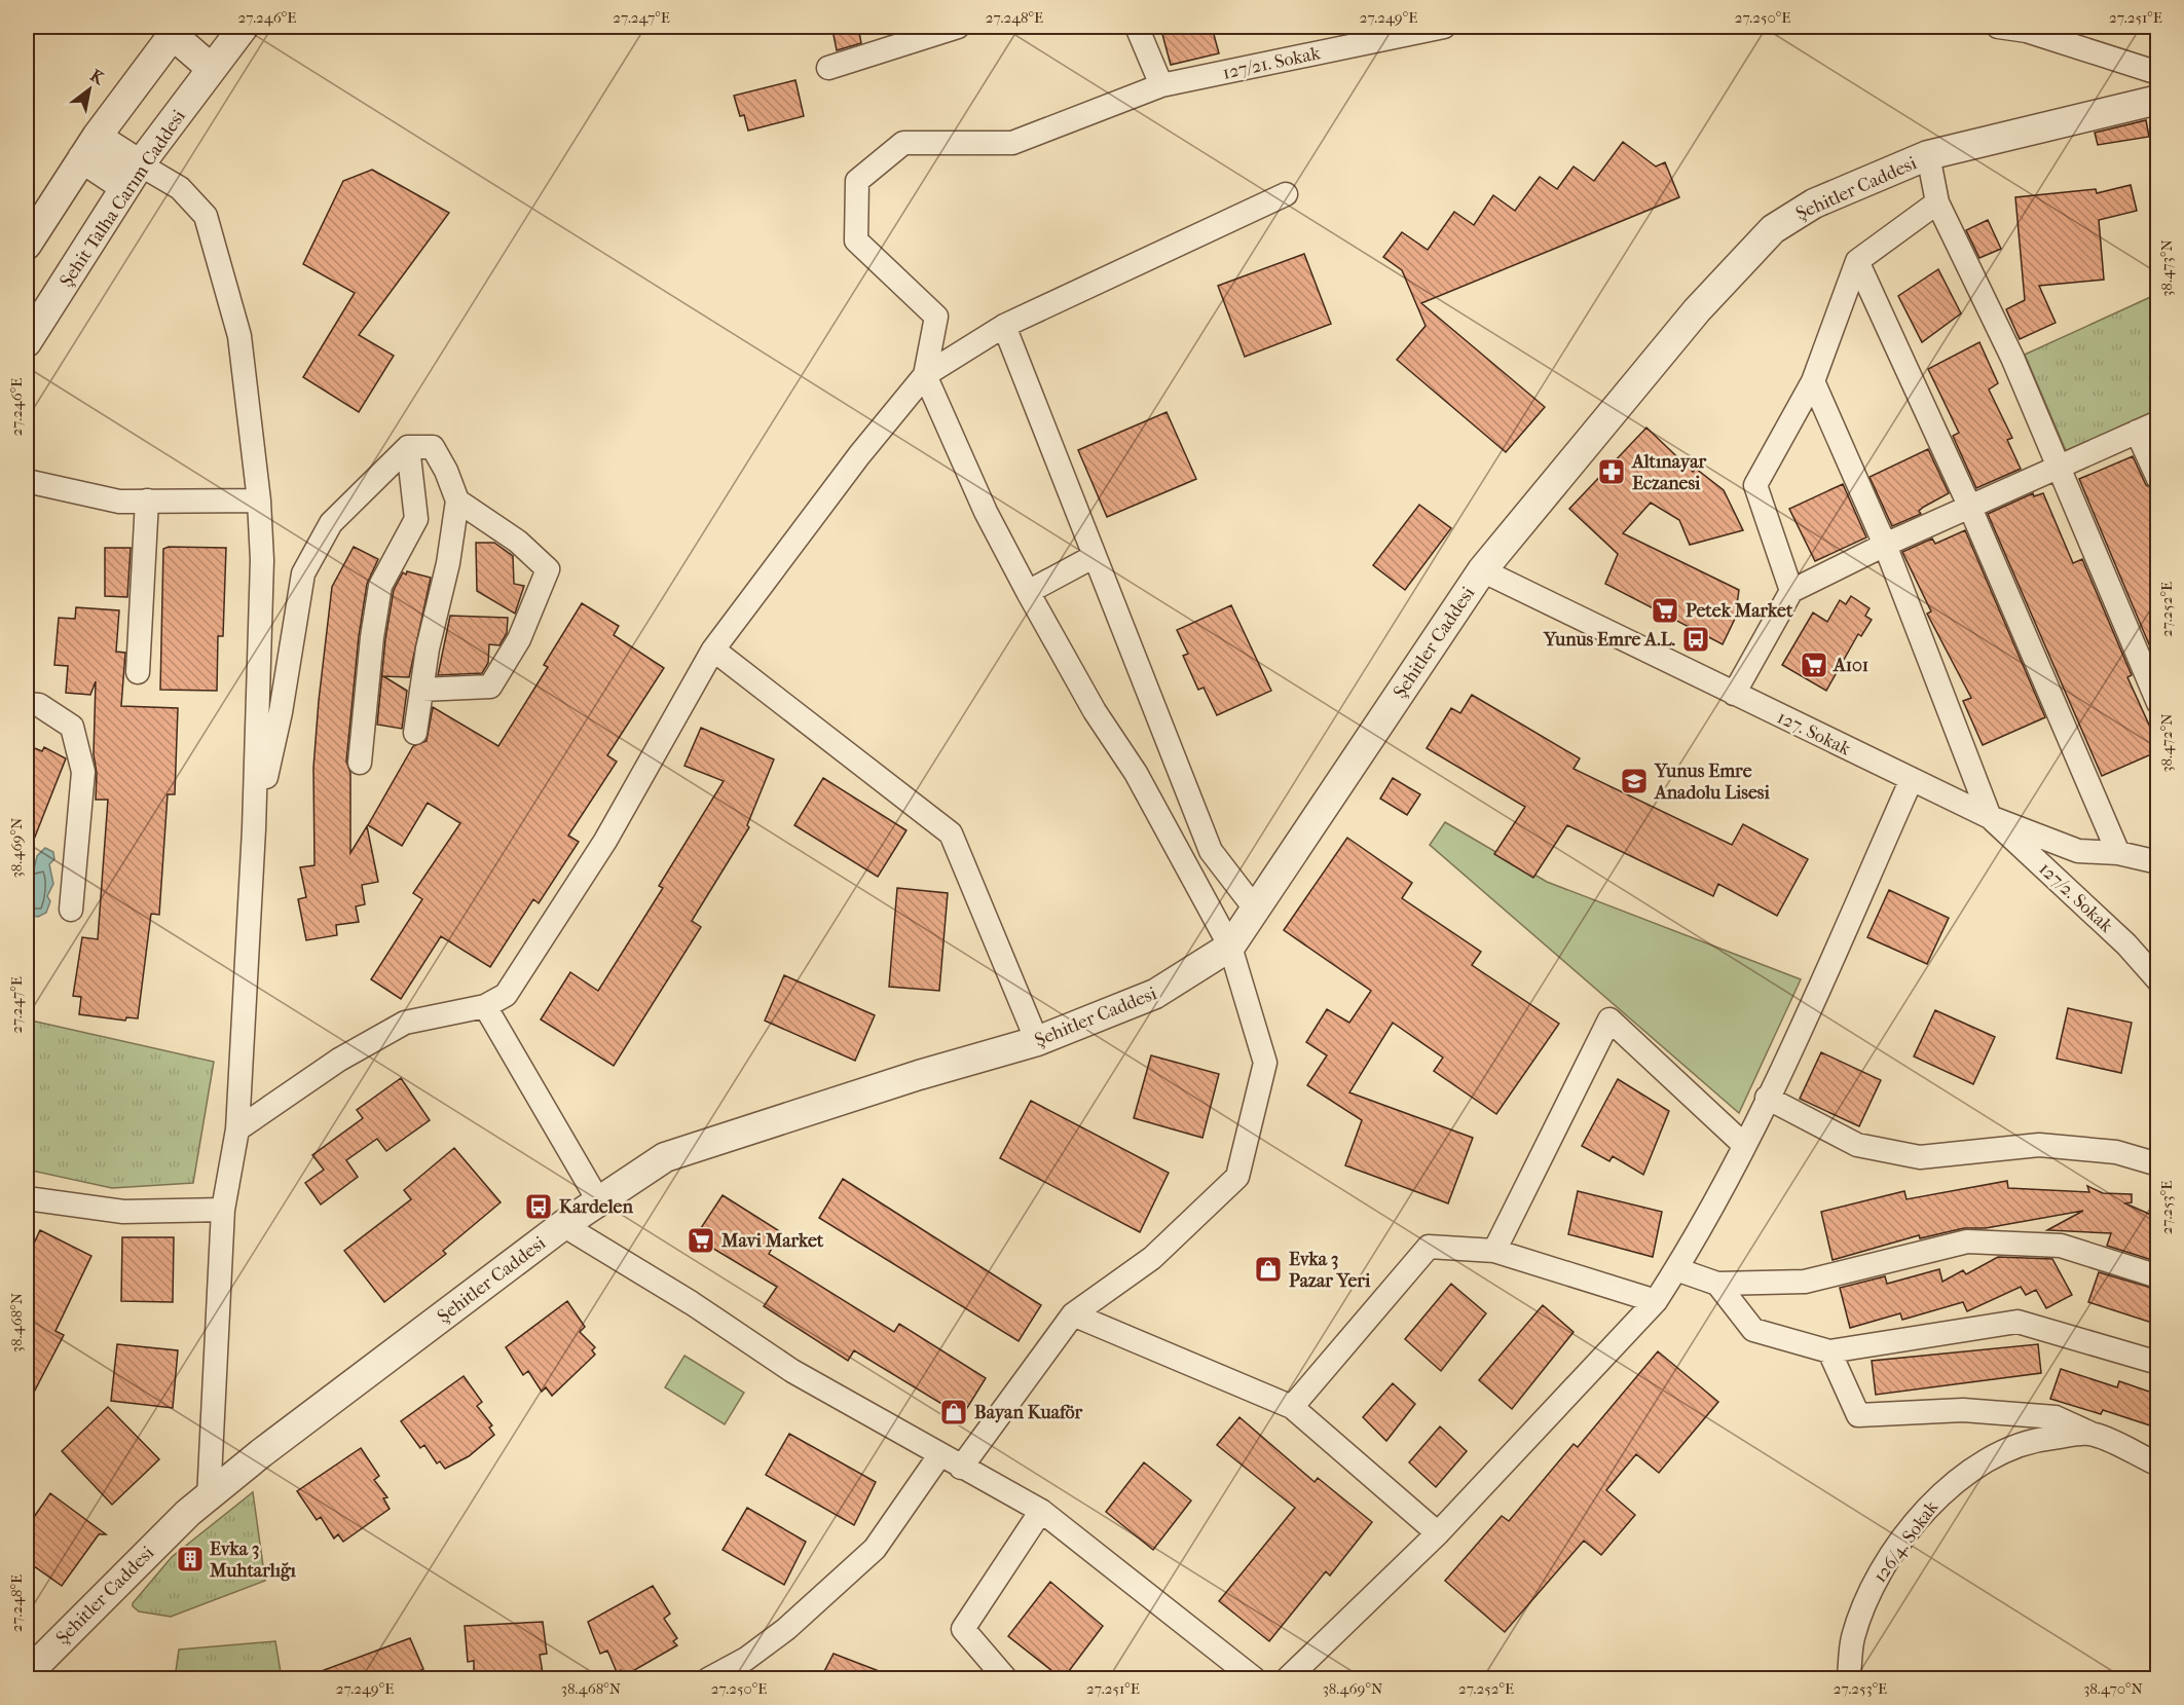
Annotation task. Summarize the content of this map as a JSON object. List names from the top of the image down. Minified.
{"streets":{"street":["127/21. Sokak","Şehitler Caddesi","Şehit Talha Carım Caddesi","127. Sokak","127/2. Sokak","126/4. Sokak"]},"crossings":[["Şehitler Caddesi","127. Sokak"],["127. Sokak","127/2. Sokak"]],"places":{"pharmacy":["Altınayar Eczanesi"],"supermarket":["Petek Market","A101","Mavi Market"],"bus stop":["Yunus Emre A.L.","Kardelen"],"school or university":["Yunus Emre Anadolu Lisesi"],"shop":["Evka 3 Pazar Yeri","Bayan Kuaför"],"building":["Evka 3 Muhtarlığı"]},"north":"top right","coordinates":["27.246°E","27.247°E","27.248°E","27.249°E","27.250°E","27.251°E","38.473°N","27.252°E","38.472°N","38.469°N","27.253°E","38.468°N","38.470°N"]}
